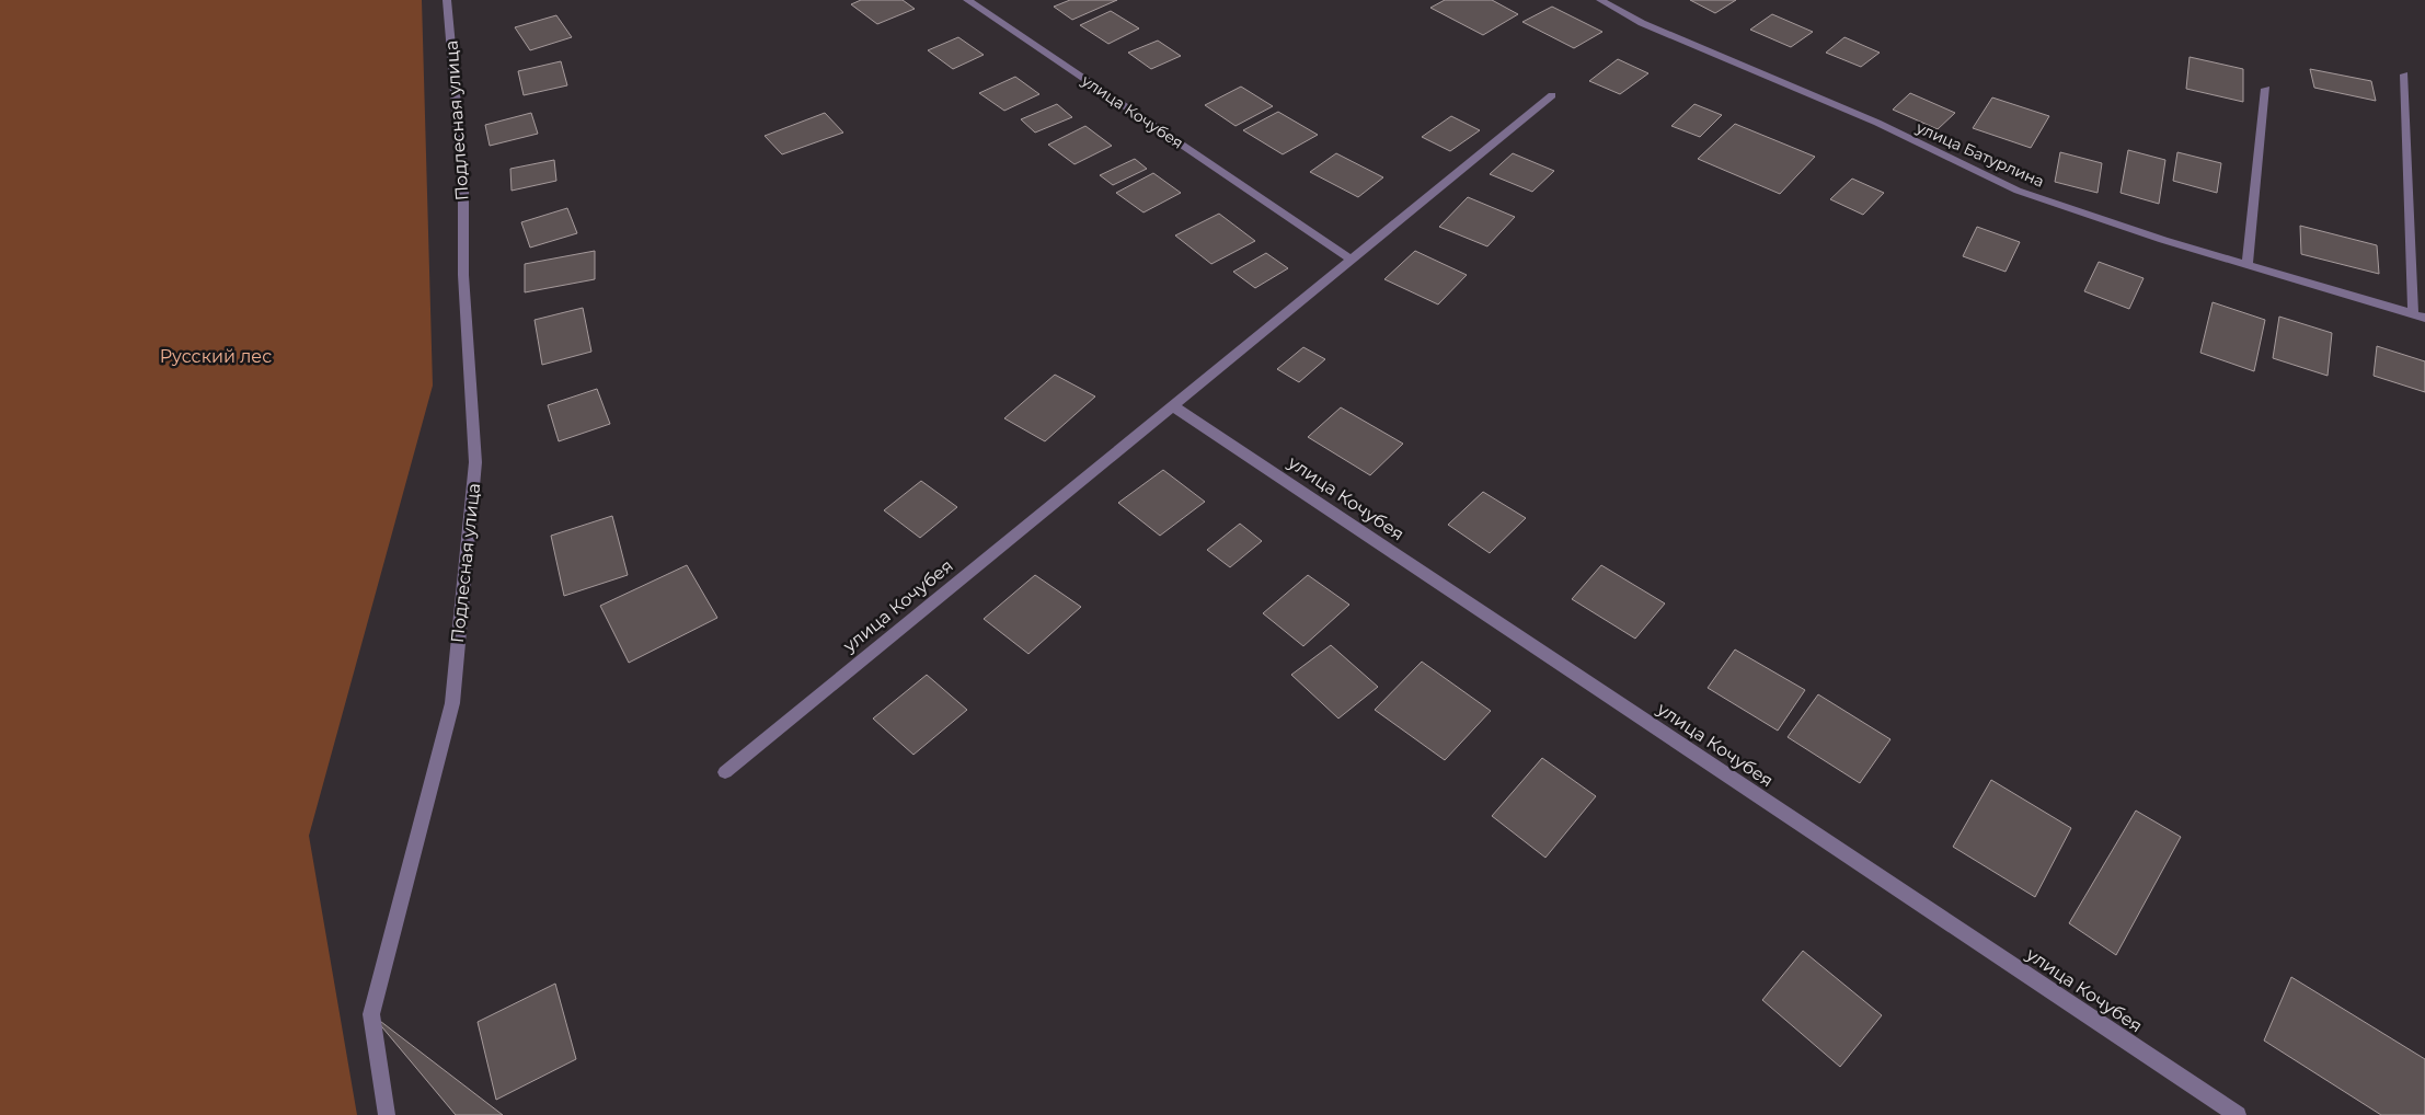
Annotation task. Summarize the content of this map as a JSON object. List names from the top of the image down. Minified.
{"streets":{"street":["улица Кочубея","Подлесная улица","улица Батурлина"]},"parks":["Русский лес"]}
